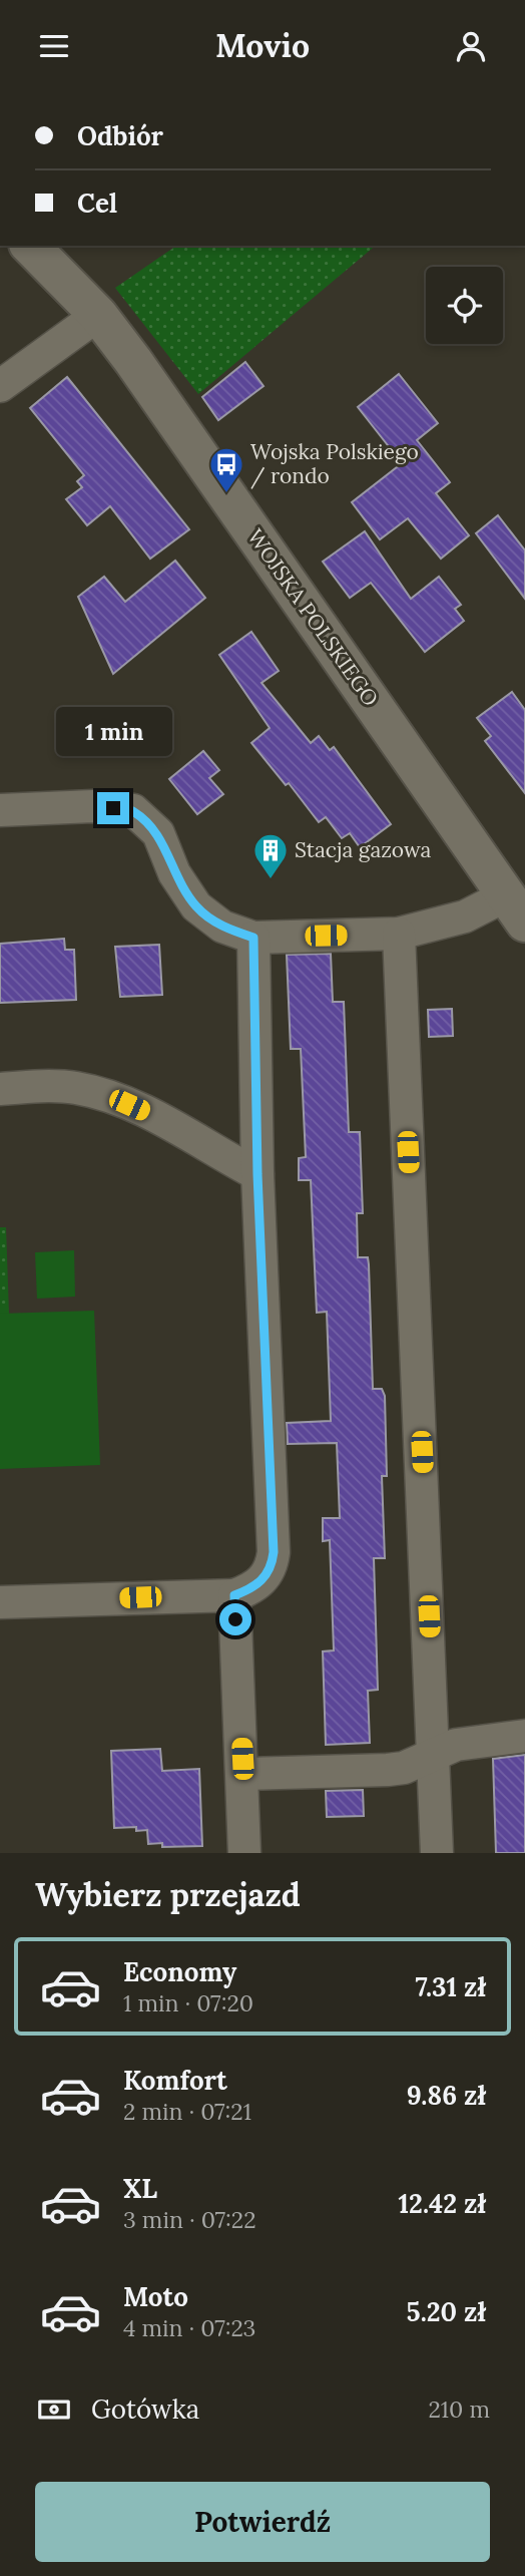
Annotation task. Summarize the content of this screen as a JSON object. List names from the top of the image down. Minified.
{"streets":{"street":["WOJSKA POLSKIEGO"]},"places":{"bus stop":["Wojska Polskiego / rondo"],"building":["Stacja gazowa"]},"page":{"header":"Movio","banner":["Odbiór","Cel"],"bubble":"1 min","heading":"Wybierz przejazd","list":[{"name":"Economy","note":"1 min · 07:20","value":"7.31 zł"},{"name":"Komfort","note":"2 min · 07:21","value":"9.86 zł"},{"name":"XL","note":"3 min · 07:22","value":"12.42 zł"},{"name":"Moto","note":"4 min · 07:23","value":"5.20 zł"}],"pay":["Gotówka","210 m"],"buttons":"Potwierdź"}}
